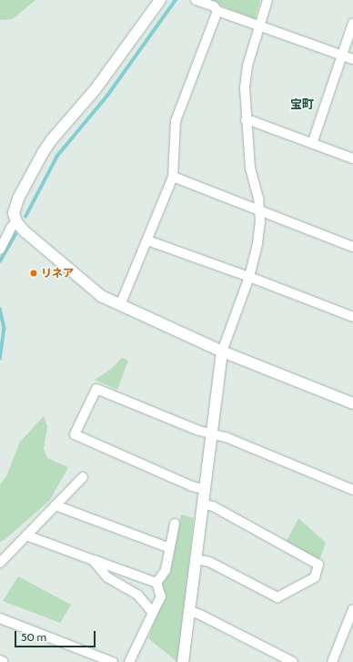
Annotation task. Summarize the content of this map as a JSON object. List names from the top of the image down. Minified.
{"districts":["宝町"],"places":["リネア"],"scale_bar":"50 m"}
